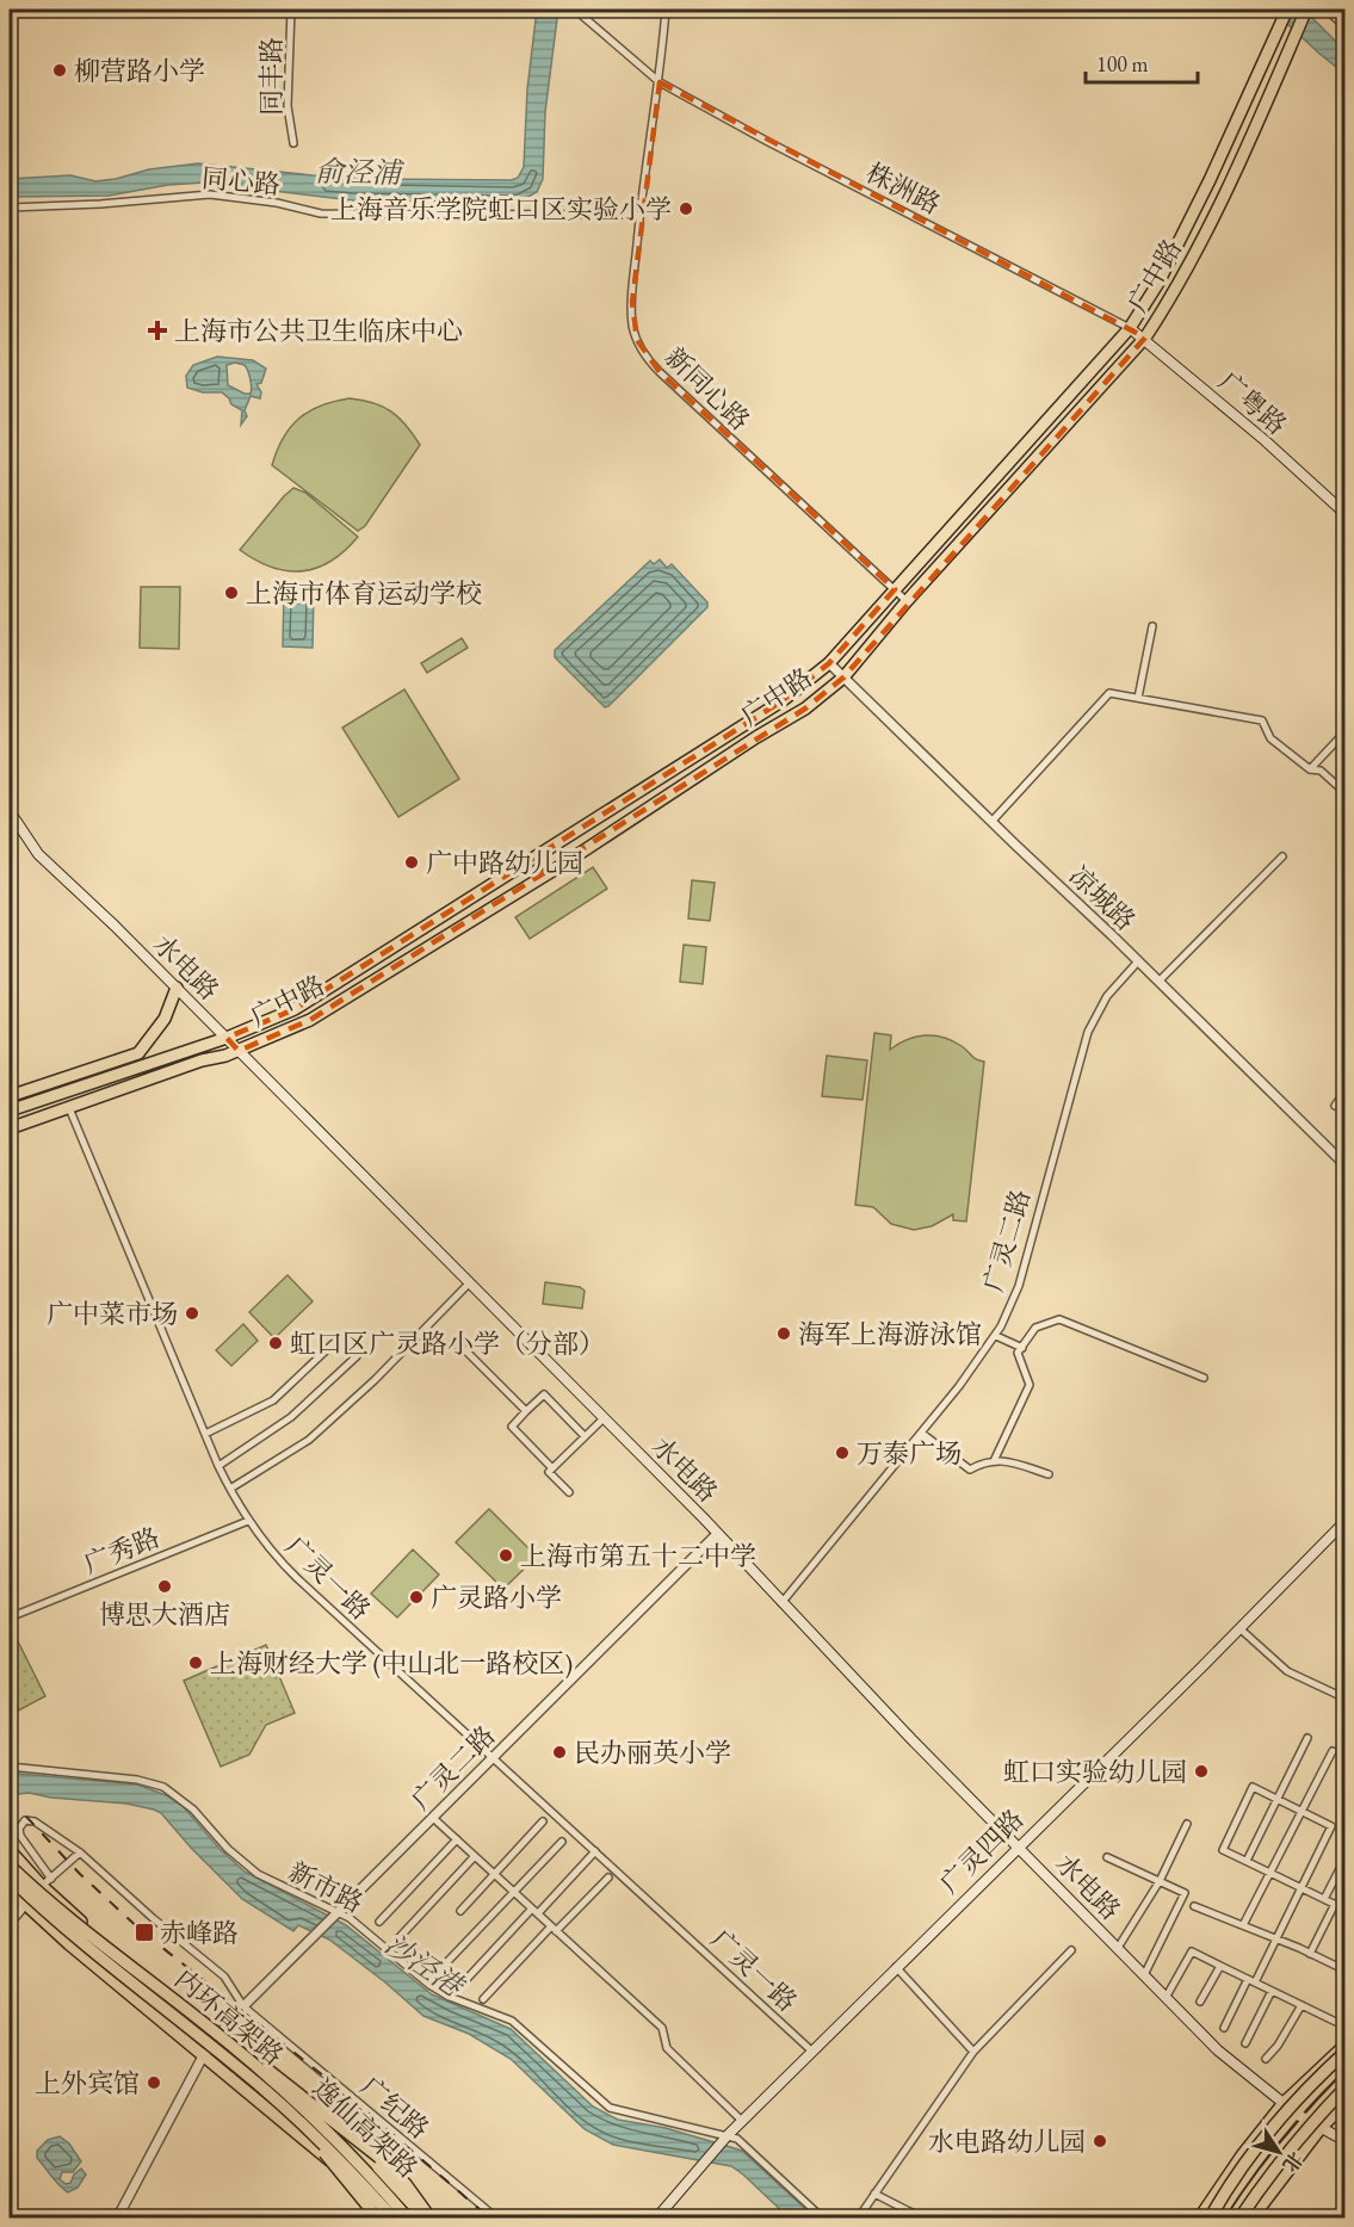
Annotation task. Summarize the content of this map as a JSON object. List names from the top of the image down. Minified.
{"streets":{"main road":["广中路","广粤路","水电路","广灵四路","内环高架路","逸仙高架路"],"street":["同丰路","同心路","株洲路","新同心路","凉城路","广灵二路","广秀路","广灵一路","新市路","广纪路"]},"crossings":[["同心路","新同心路"],["株洲路","广中路"],["株洲路","新同心路"],["株洲路","广粤路"],["广中路","新同心路"],["广中路","广粤路"],["广中路","凉城路"],["广中路","水电路"],["广中路","广灵一路"],["凉城路","广灵二路"],["水电路","广灵二路"],["水电路","广灵四路"],["广灵二路","广灵一路"],["广灵二路","新市路"],["广灵二路","广纪路"],["广秀路","广灵一路"],["广灵一路","广灵四路"],["广灵四路","新市路"]],"water":["俞泾浦","沙泾港"],"places":{"other":["柳营路小学","上海音乐学院虹口区实验小学","上海市体育运动学校","广中路幼儿园","广中菜市场","海军上海游泳馆","虹口区广灵路小学（分部）","万泰广场","上海市第五十二中学","博思大酒店","广灵路小学","上海财经大学 (中山北一路校区)","民办丽英小学","虹口实验幼儿园","上外宾馆","水电路幼儿园"],"health":["上海市公共卫生临床中心"],"transit":["赤峰路"]},"scale_bar":"100 m","north":"bottom right"}
